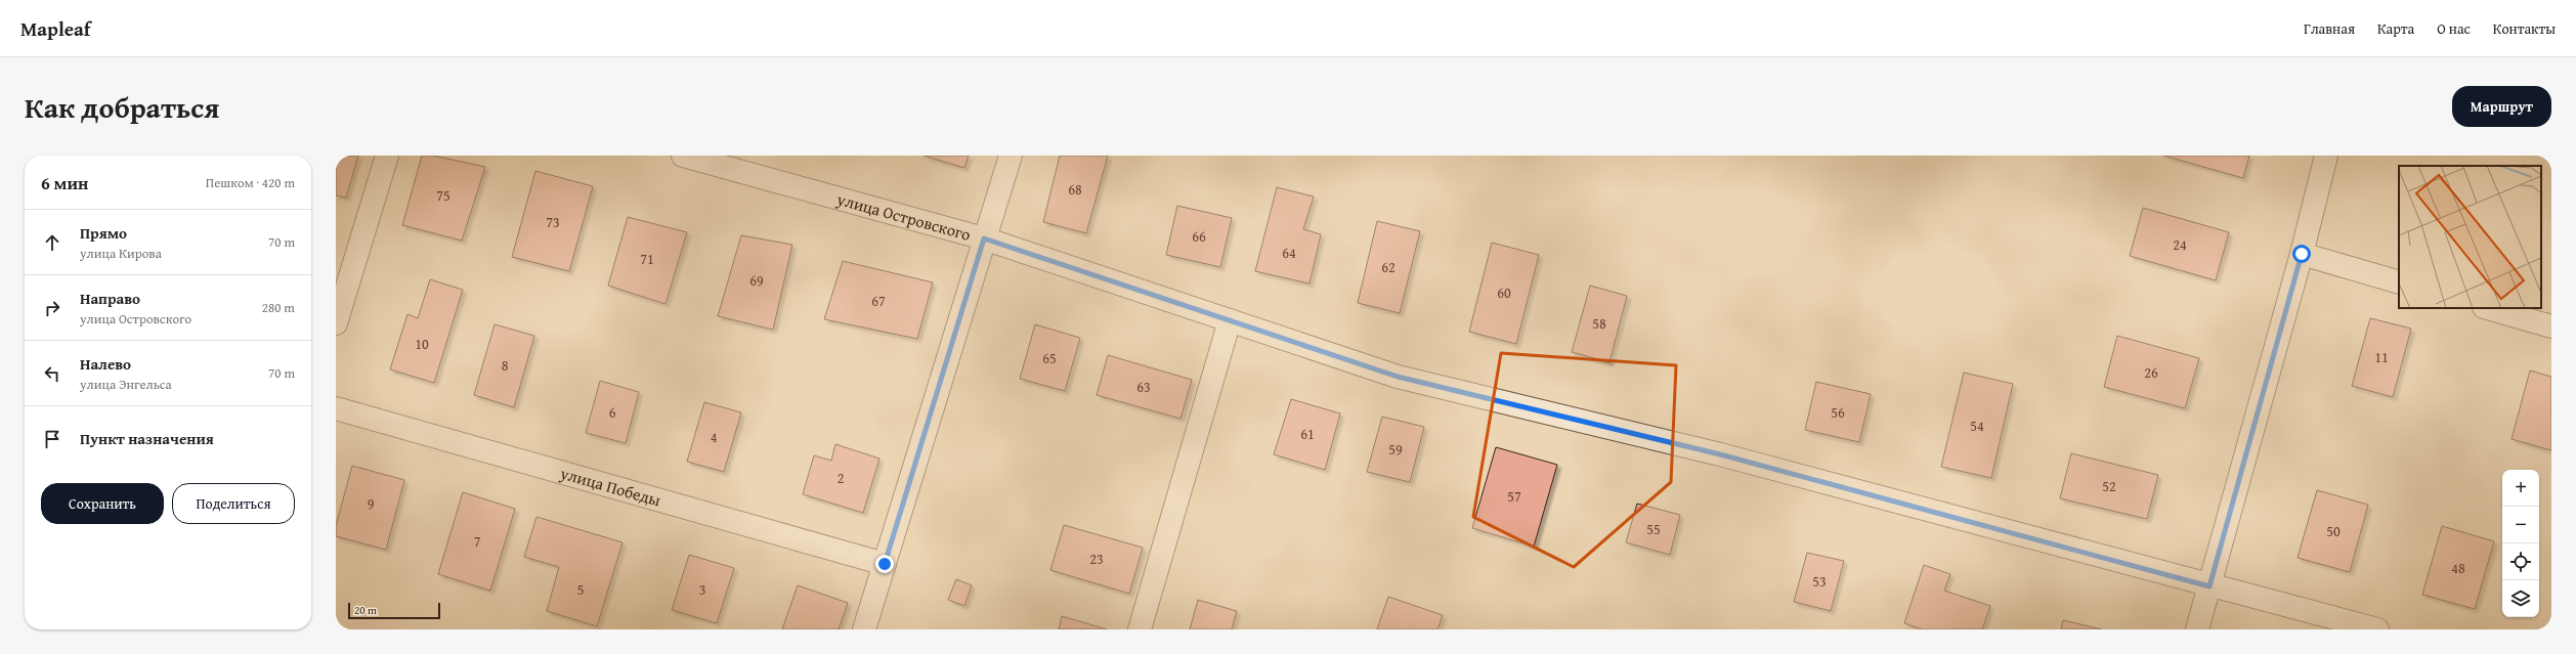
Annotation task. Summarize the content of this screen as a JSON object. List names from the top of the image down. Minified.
{"streets":{"street":["улица Островского","улица Победы"]},"house_numbers":["68","75","73","66","24","64","71","62","69","60","67","58","10","11","65","8","26","63","6","56","54","61","4","59","2","52","57","9","55","50","7","23","48","53","5","3"],"scale_bar":"20 m","page":{"header":"Mapleaf","nav":["Главная","Карта","О нас","Контакты"],"title":"Как добраться","buttons":["Маршрут",["Сохранить","Поделиться"]],"heading":["6 мин","Пешком · 420 m"],"list":[["Прямо","улица Кирова","70 m"],["Направо","улица Островского","280 m"],["Налево","улица Энгельса","70 m"],"Пункт назначения"],"map_buttons":["+","−"],"scale":"20 m"}}
